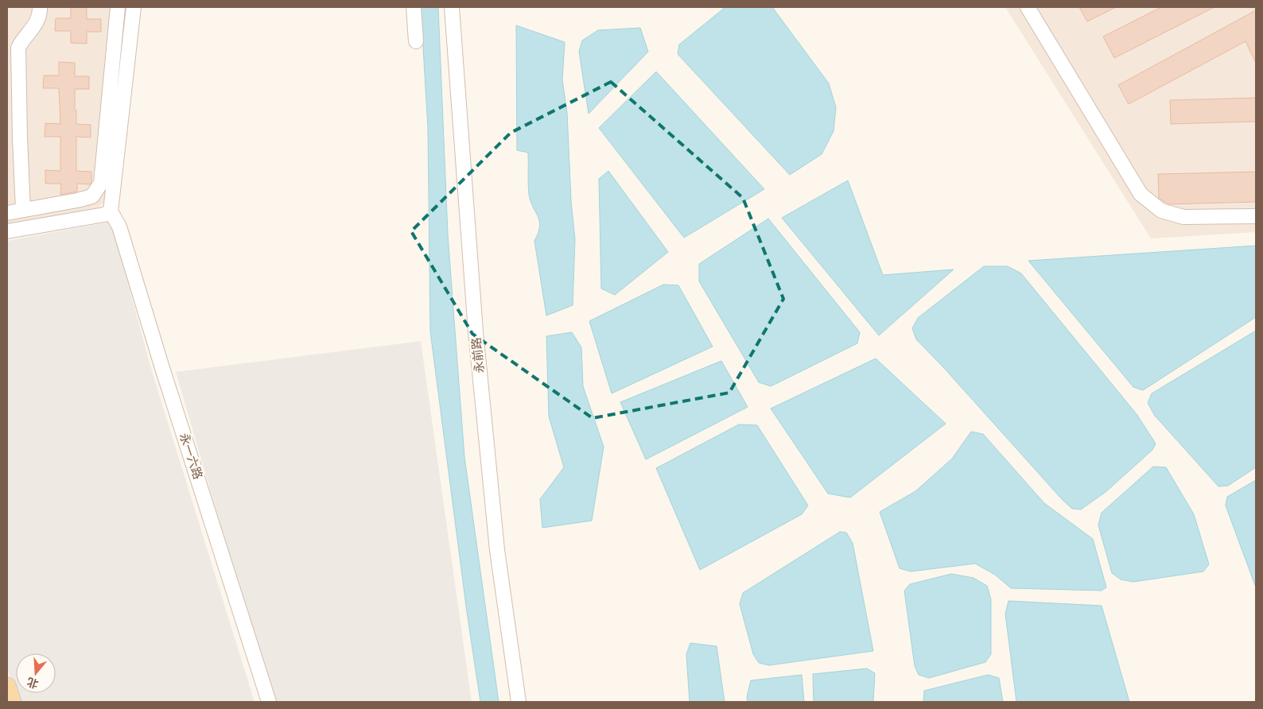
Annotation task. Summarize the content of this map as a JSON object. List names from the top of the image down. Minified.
{"streets":{"street":["永前路","永一六路"]},"north":"bottom"}
